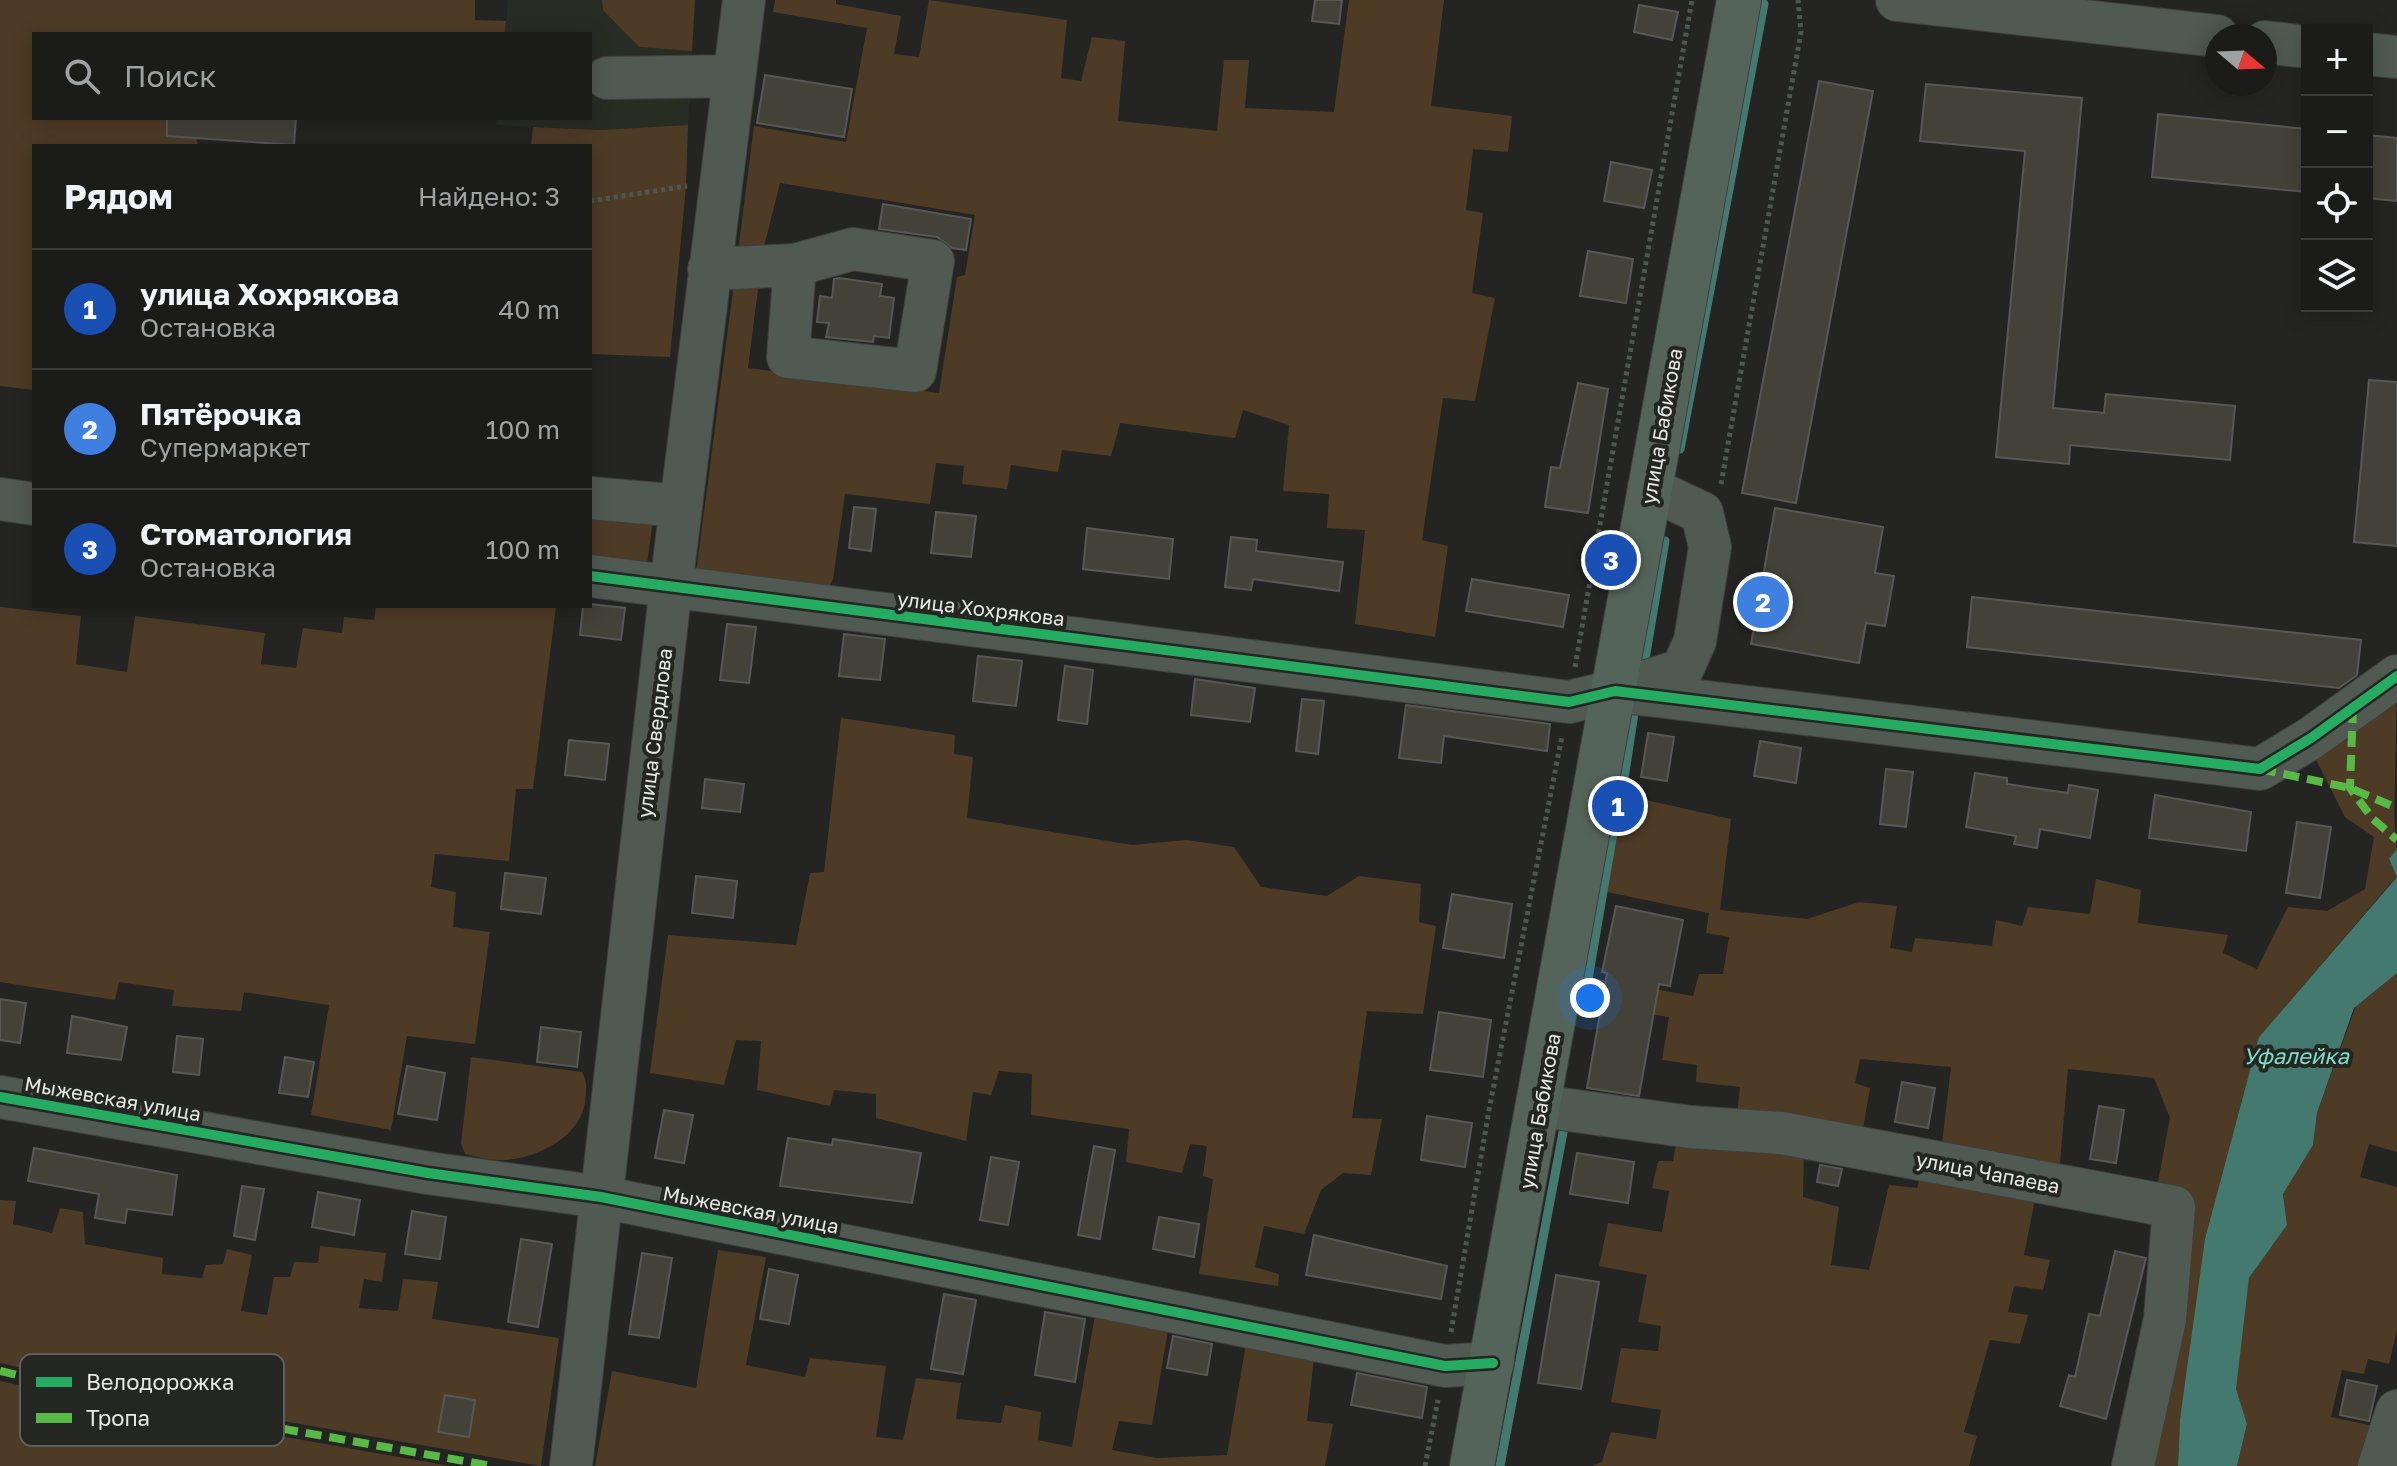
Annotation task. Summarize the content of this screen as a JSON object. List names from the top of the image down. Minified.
{"streets":{"main road":["улица Бабикова"],"street":["улица Хохрякова","улица Свердлова","Мыжевская улица","улица Чапаева"]},"crossings":[["улица Бабикова","улица Хохрякова"],["улица Бабикова","Мыжевская улица"],["улица Бабикова","улица Чапаева"],["улица Хохрякова","улица Свердлова"],["улица Свердлова","Мыжевская улица"]],"water":["Уфалейка"],"legend":["Велодорожка","Тропа"],"north":"right","page":{"map_buttons":["+","−"],"search":"Поиск","heading":["Рядом","Найдено: 3"],"list":[{"mark":"1","name":"улица Хохрякова","note":"Остановка","value":"40 m"},{"mark":"2","name":"Пятёрочка","note":"Супермаркет","value":"100 m"},{"mark":"3","name":"Стоматология","note":"Остановка","value":"100 m"}],"pins":["3","2","1"]}}
